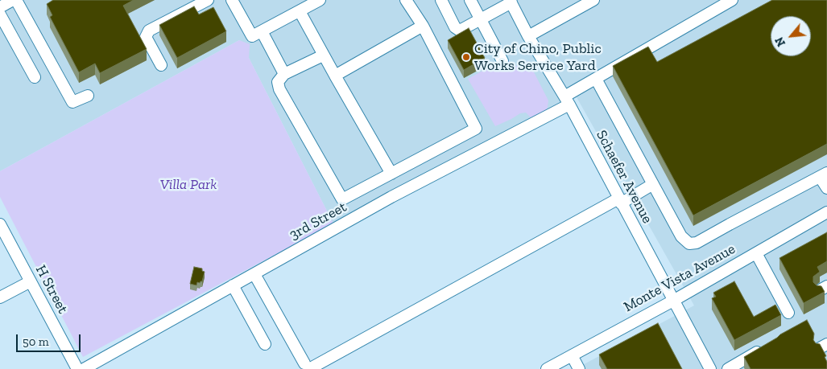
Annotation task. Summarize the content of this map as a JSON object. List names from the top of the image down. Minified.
{"streets":{"street":["Schaefer Avenue","3rd Street","Monte Vista Avenue","H Street"]},"crossings":[["Schaefer Avenue","3rd Street"],["Schaefer Avenue","Monte Vista Avenue"]],"parks":["Villa Park"],"places":["City of Chino, Public Works Service Yard"],"scale_bar":"50 m","north":"bottom left"}
